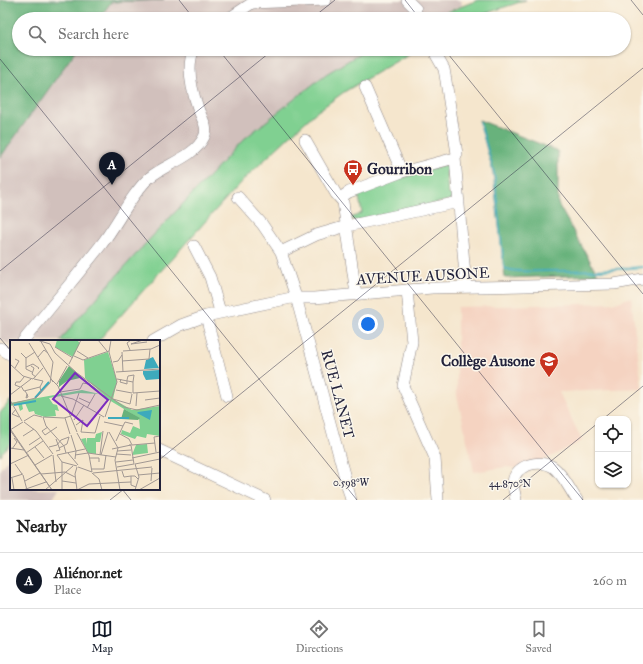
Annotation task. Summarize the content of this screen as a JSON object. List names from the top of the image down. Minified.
{"streets":{"street":["AVENUE AUSONE","RUE LANET"]},"crossings":[["AVENUE AUSONE","RUE LANET"]],"places":{"bus stop":["Gourribon"],"school or university":["Collège Ausone"]},"page":{"search":"Search here","pins":"A","heading":"Nearby","list":[{"mark":"A","name":"Aliénor.net","note":"Place","value":"260 m"}],"nav":["Map","Directions","Saved"]},"coordinates":["0.598°W","44.870°N"]}
